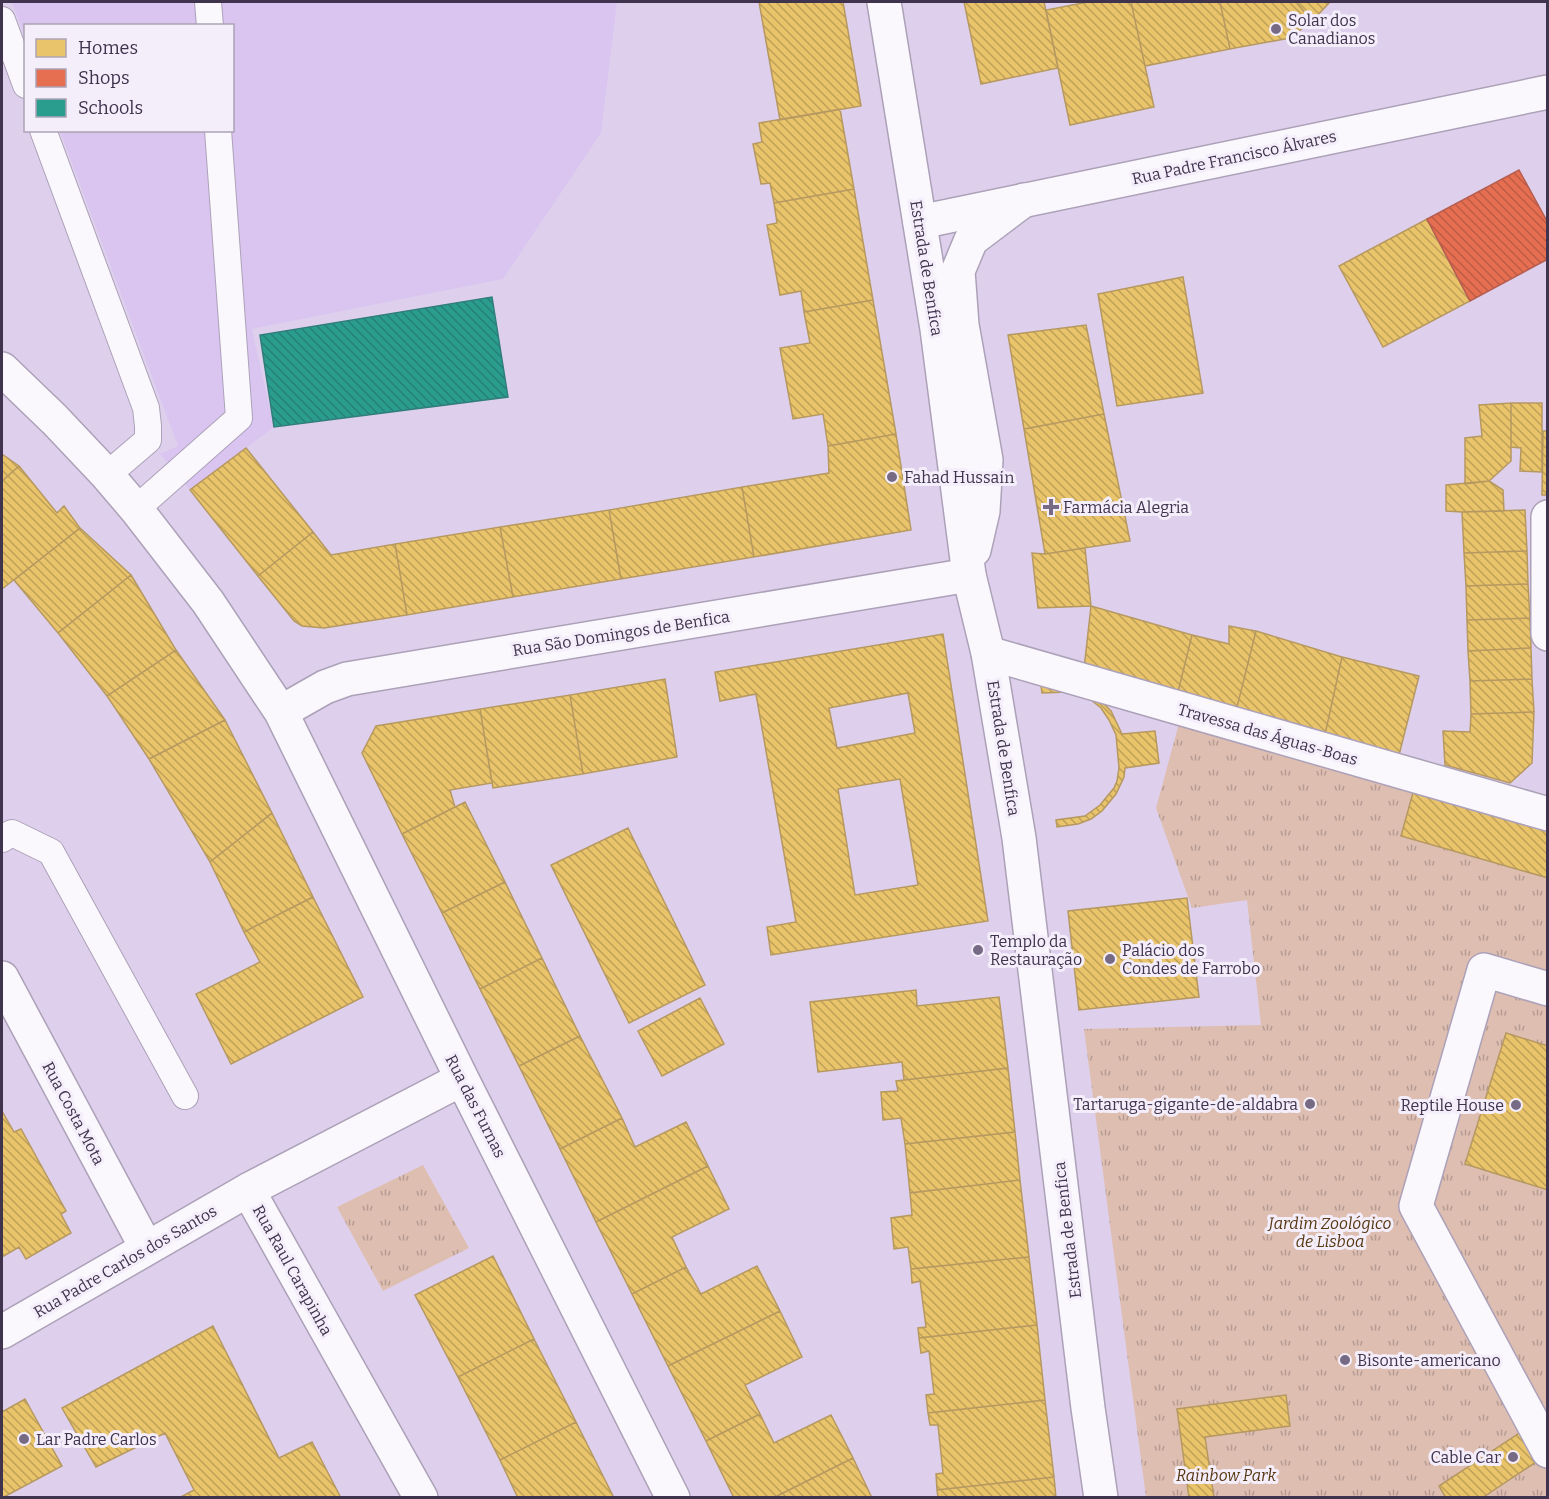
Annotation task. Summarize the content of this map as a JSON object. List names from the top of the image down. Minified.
{"streets":{"street":["Rua Padre Francisco Álvares","Estrada de Benfica","Rua São Domingos de Benfica","Travessa das Águas-Boas","Rua das Furnas","Rua Costa Mota","Rua Padre Carlos dos Santos","Rua Raul Carapinha"]},"crossings":[["Rua Padre Francisco Álvares","Estrada de Benfica"],["Estrada de Benfica","Rua São Domingos de Benfica"],["Estrada de Benfica","Travessa das Águas-Boas"],["Rua São Domingos de Benfica","Rua das Furnas"],["Rua das Furnas","Rua Raul Carapinha"],["Rua Costa Mota","Rua Padre Carlos dos Santos"],["Rua Padre Carlos dos Santos","Rua Raul Carapinha"]],"parks":["Jardim Zoológico de Lisboa","Rainbow Park"],"places":{"other":["Solar dos Canadianos","Fahad Hussain","Templo da Restauração","Palácio dos Condes de Farrobo","Tartaruga-gigante-de-aldabra","Reptile House","Bisonte-americano","Lar Padre Carlos","Cable Car"],"health":["Farmácia Alegria"]},"legend":["Homes","Shops","Schools"]}
